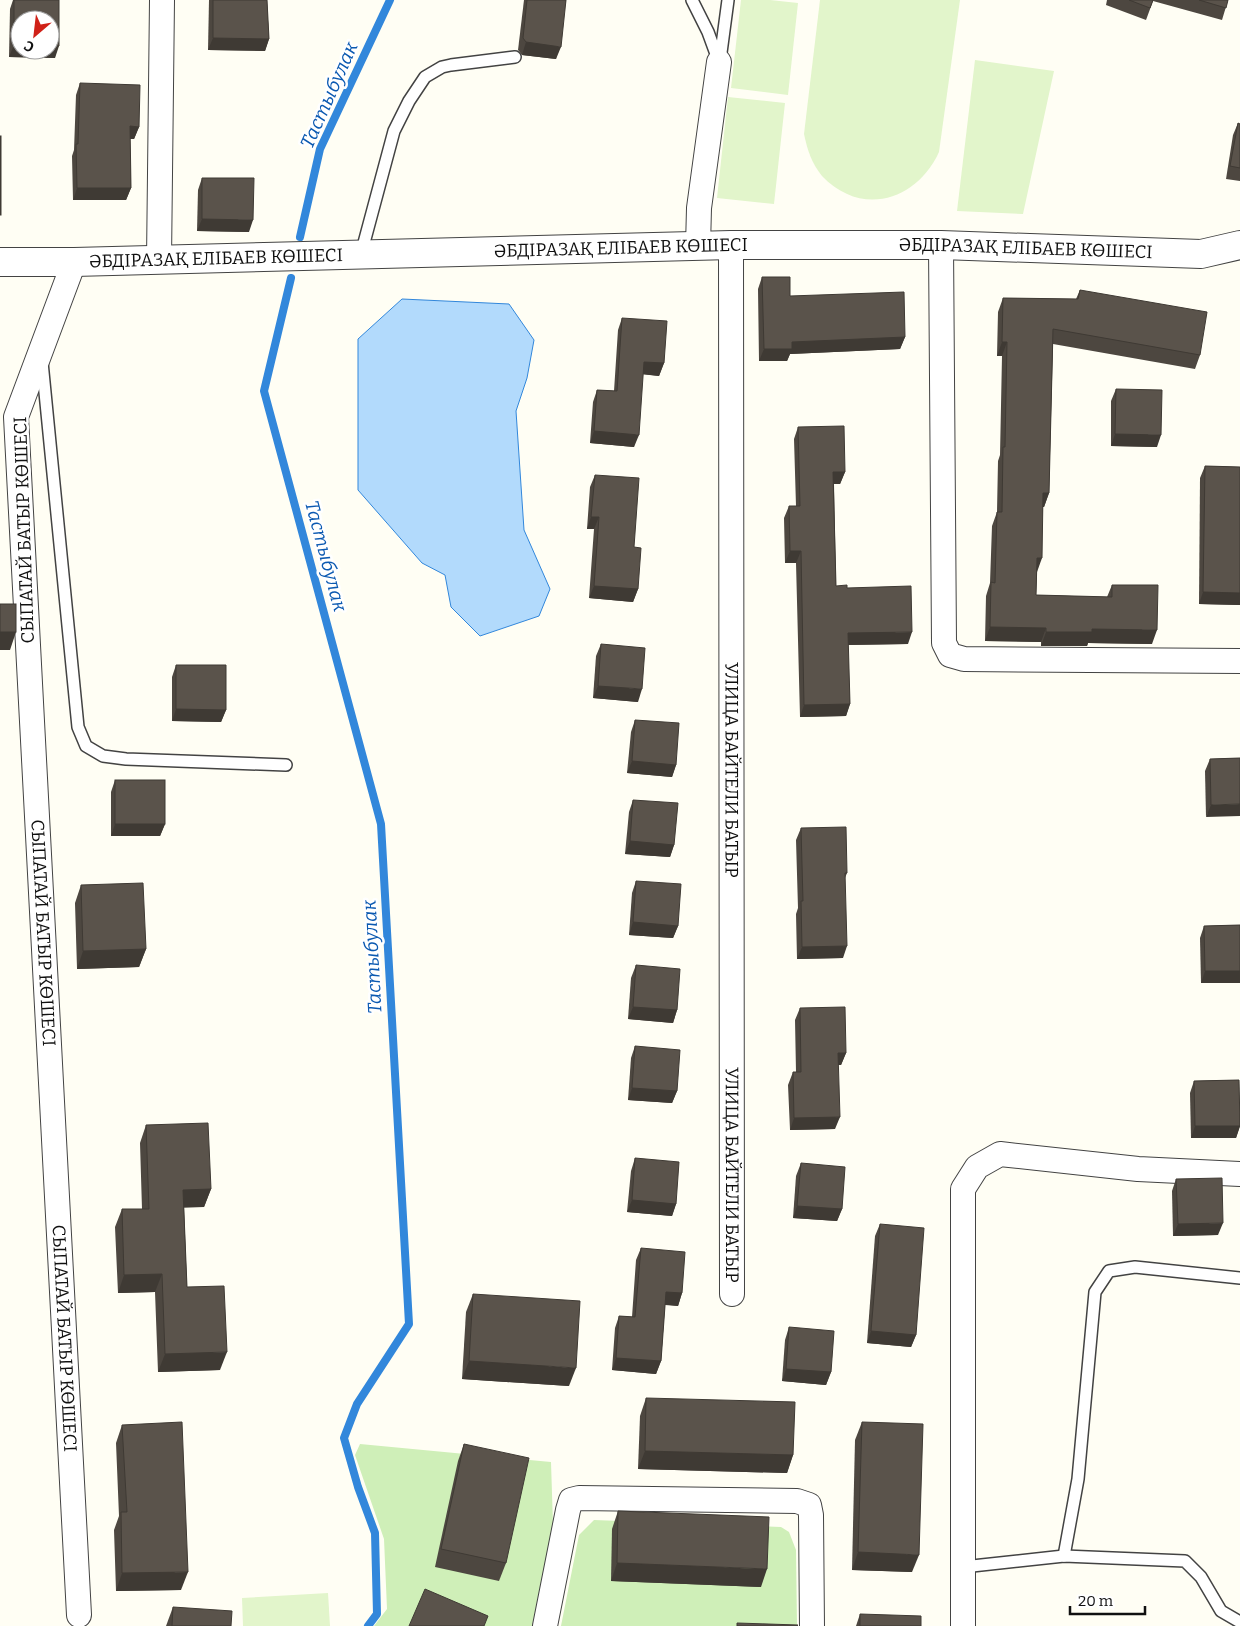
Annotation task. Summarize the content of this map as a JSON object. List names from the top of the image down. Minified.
{"streets":{"street":["ӘБДІРАЗАҚ ЕЛІБАЕВ КӨШЕСІ","СЫПАТАЙ БАТЫР КӨШЕСІ","УЛИЦА БАЙТЕЛИ БАТЫР"]},"crossings":[["ӘБДІРАЗАҚ ЕЛІБАЕВ КӨШЕСІ","СЫПАТАЙ БАТЫР КӨШЕСІ"],["ӘБДІРАЗАҚ ЕЛІБАЕВ КӨШЕСІ","УЛИЦА БАЙТЕЛИ БАТЫР"]],"water":["Тастыбулак"],"scale_bar":"20 m","north":"bottom left"}
